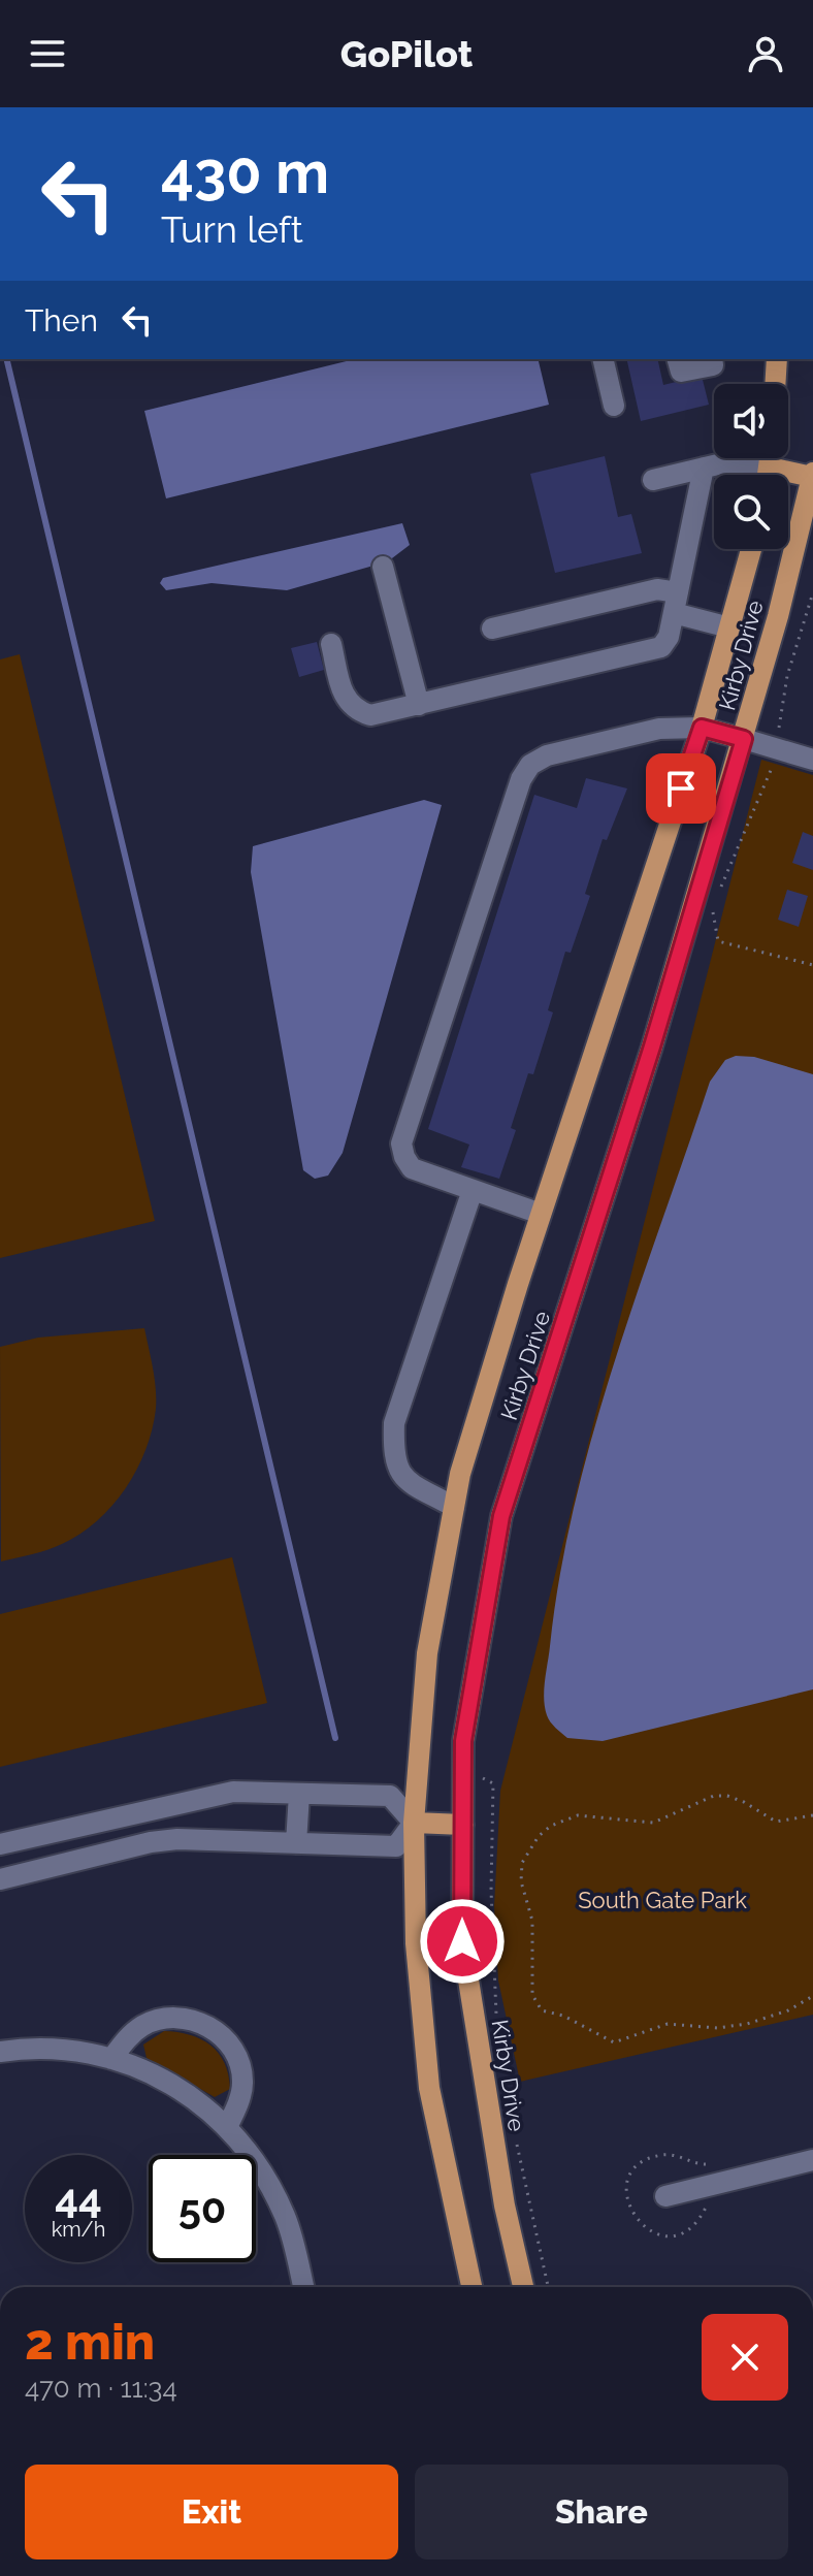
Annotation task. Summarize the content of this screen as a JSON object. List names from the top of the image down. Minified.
{"streets":{"main road":["Kirby Drive"]},"parks":["South Gate Park"],"page":{"header":"GoPilot","turn":["430 m","Turn left"],"then":"Then","speed":"44 km/h","limit":"50","heading":["2 min","470 m · 11:34"],"buttons":["Exit","Share"]}}
